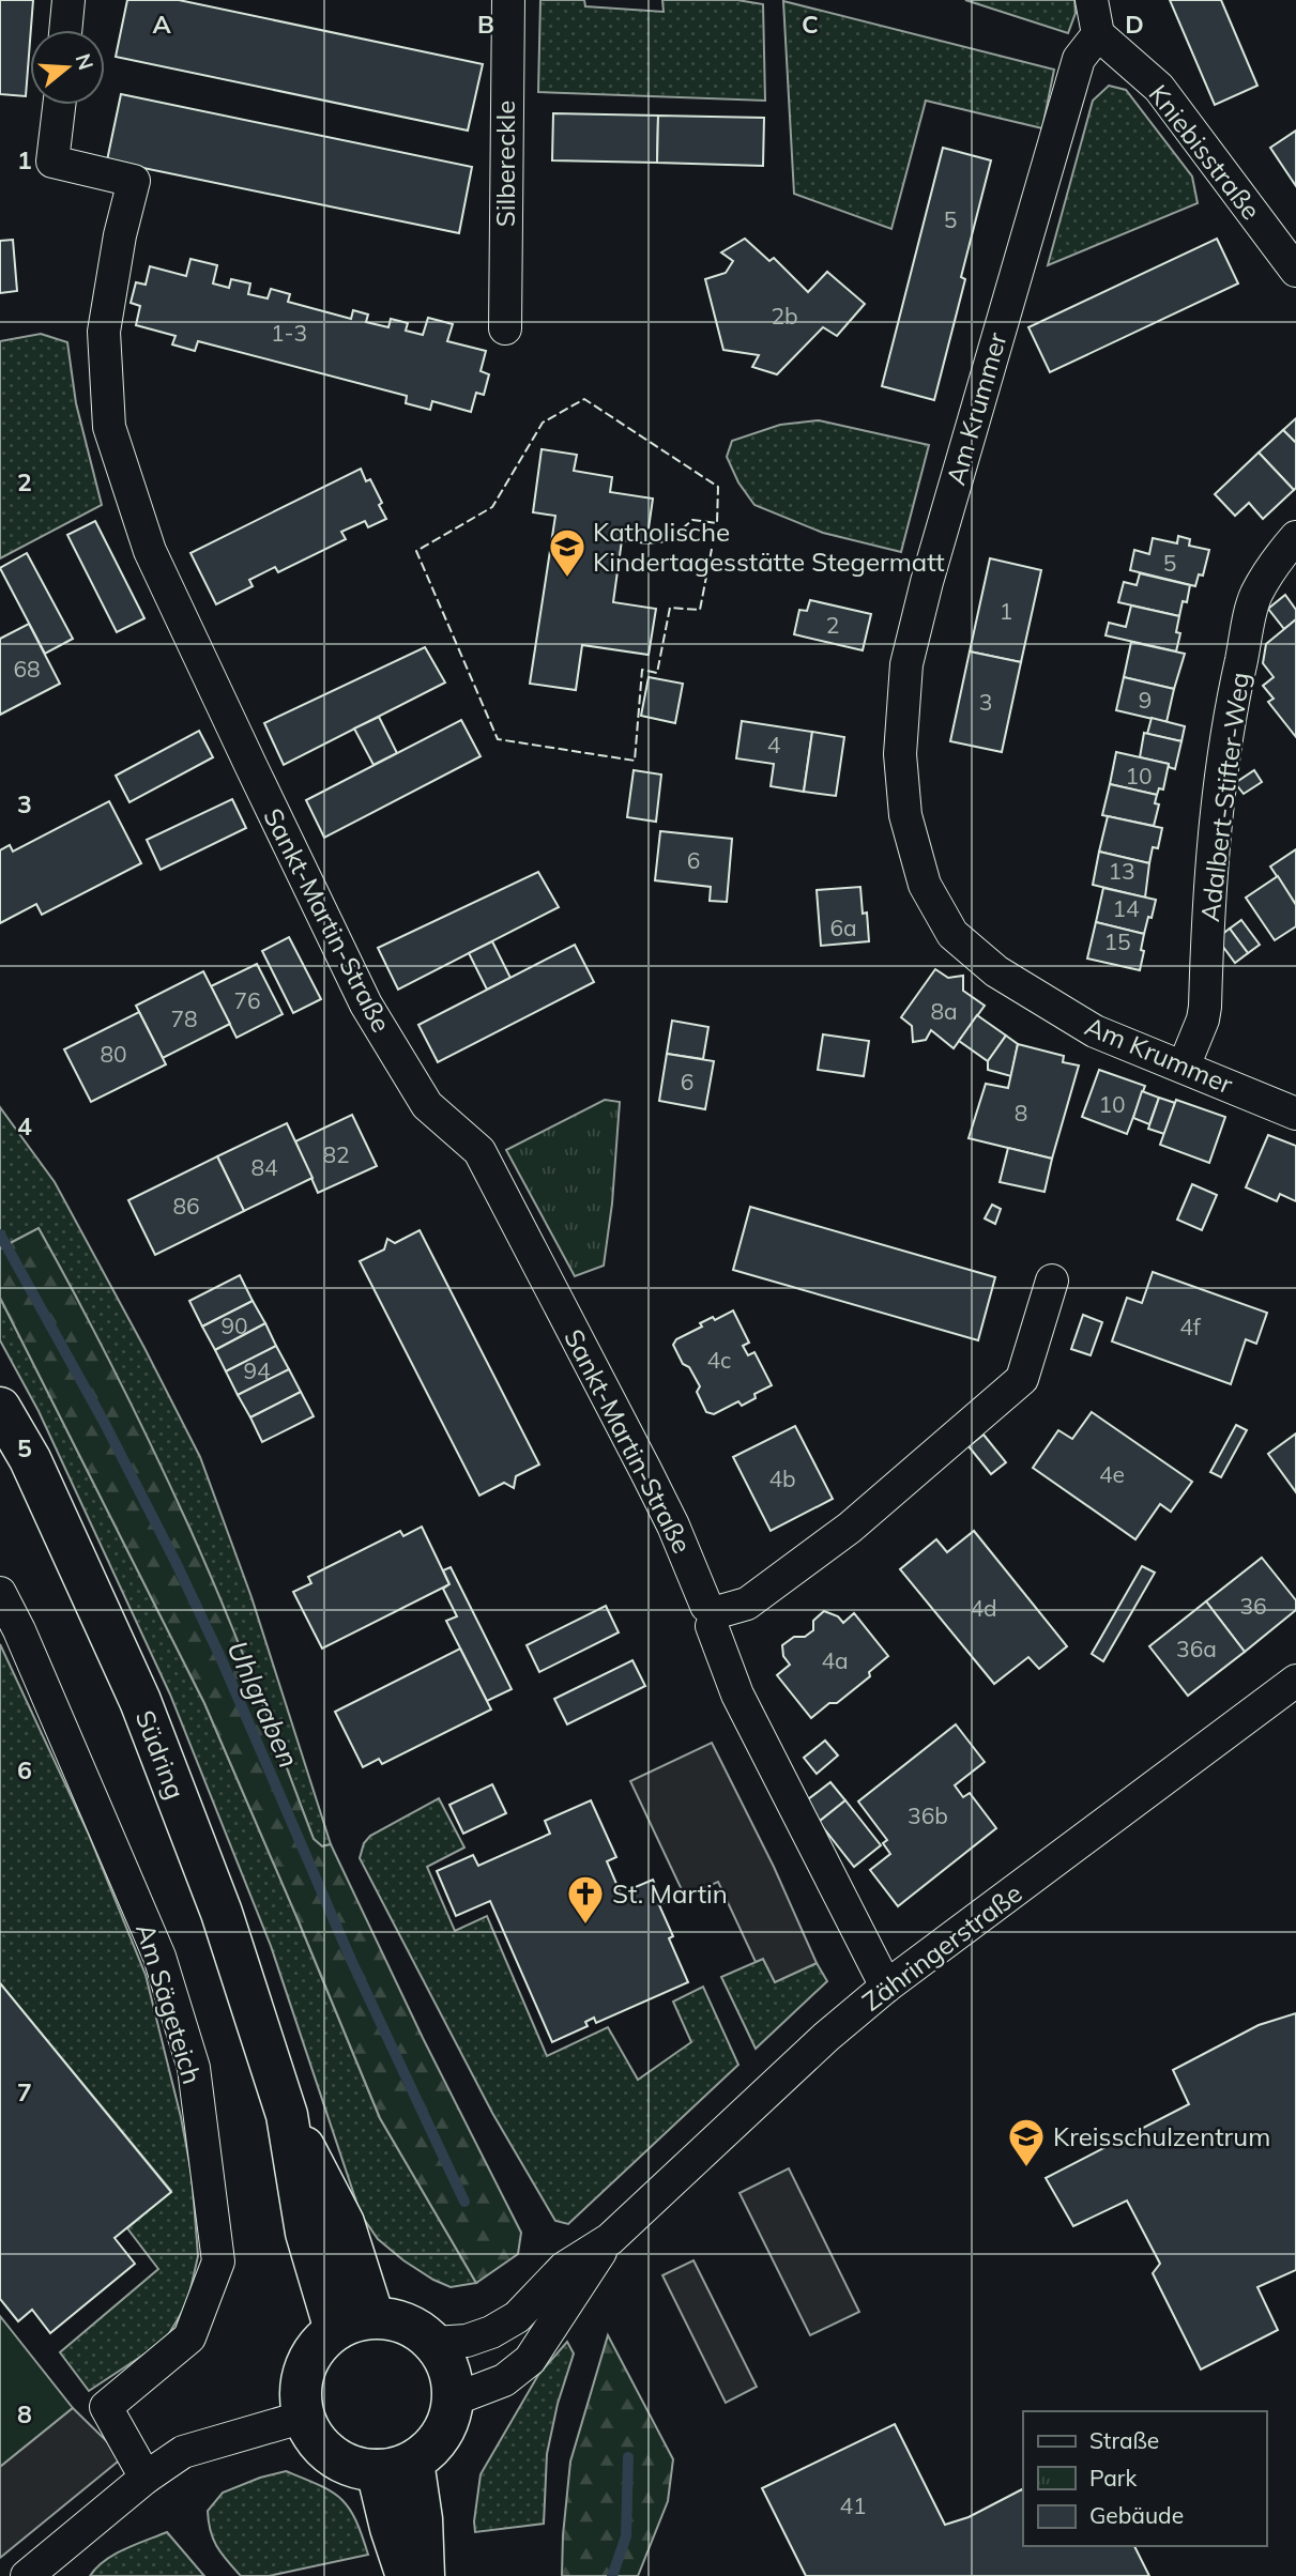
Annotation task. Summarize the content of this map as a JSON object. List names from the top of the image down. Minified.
{"streets":{"street":["Kniebisstraße","Silbereckle","Am Krummer","Adalbert-Stifter-Weg","Sankt-Martin-Straße","Südring","Zähringerstraße","Am Sägeteich"]},"crossings":[["Kniebisstraße","Am Krummer"],["Am Krummer","Adalbert-Stifter-Weg"],["Sankt-Martin-Straße","Zähringerstraße"],["Südring","Zähringerstraße"]],"water":["Uhlgraben"],"places":{"school or university":["Katholische Kindertagesstätte Stegermatt","Kreisschulzentrum"],"church":["St. Martin"]},"house_numbers":["5","2b","1-3","5","1","2","68","9","3","4","10","6","13","14","6a","15","76","8a","78","80","6","10","8","82","84","86","90","4f","4c","94","4e","4b","36","4d","36a","4a","36b","41"],"legend":["Straße","Park","Gebäude"],"north":"right","grid":{"columns":["A","B","C","D"],"rows":["1","2","3","4","5","6","7","8"]}}
